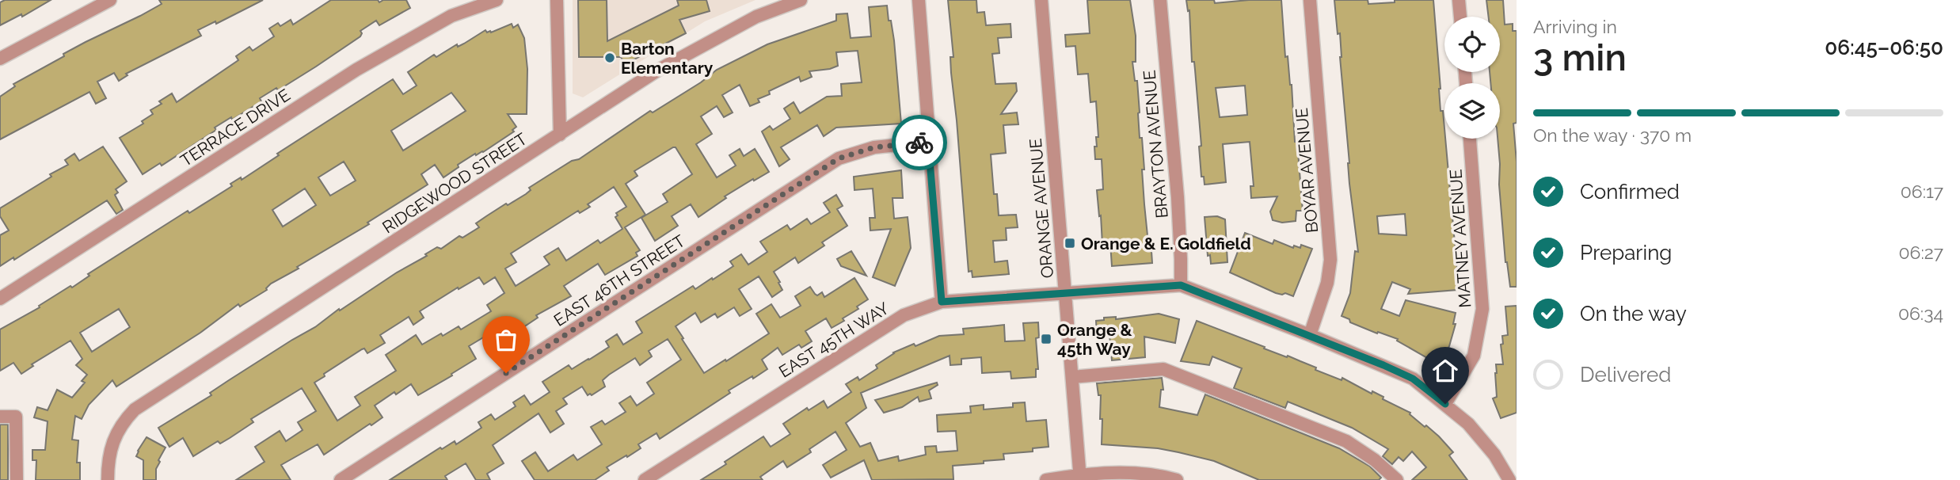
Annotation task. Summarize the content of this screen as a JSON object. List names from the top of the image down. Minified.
{"streets":{"street":["TERRACE DRIVE","BRAYTON AVENUE","BOYAR AVENUE","RIDGEWOOD STREET","ORANGE AVENUE","MATNEY AVENUE","EAST 46TH STREET","EAST 45TH WAY"]},"crossings":[["BRAYTON AVENUE","EAST 45TH WAY"],["ORANGE AVENUE","EAST 45TH WAY"]],"places":{"other":["Barton Elementary"],"transit":["Orange & E. Goldfield","Orange & 45th Way"]},"page":{"heading":["3 min","Arriving in","06:45–06:50"],"bar":"On the way · 370 m","list":[["Confirmed","06:17"],["Preparing","06:27"],["On the way","06:34"],"Delivered"]}}
